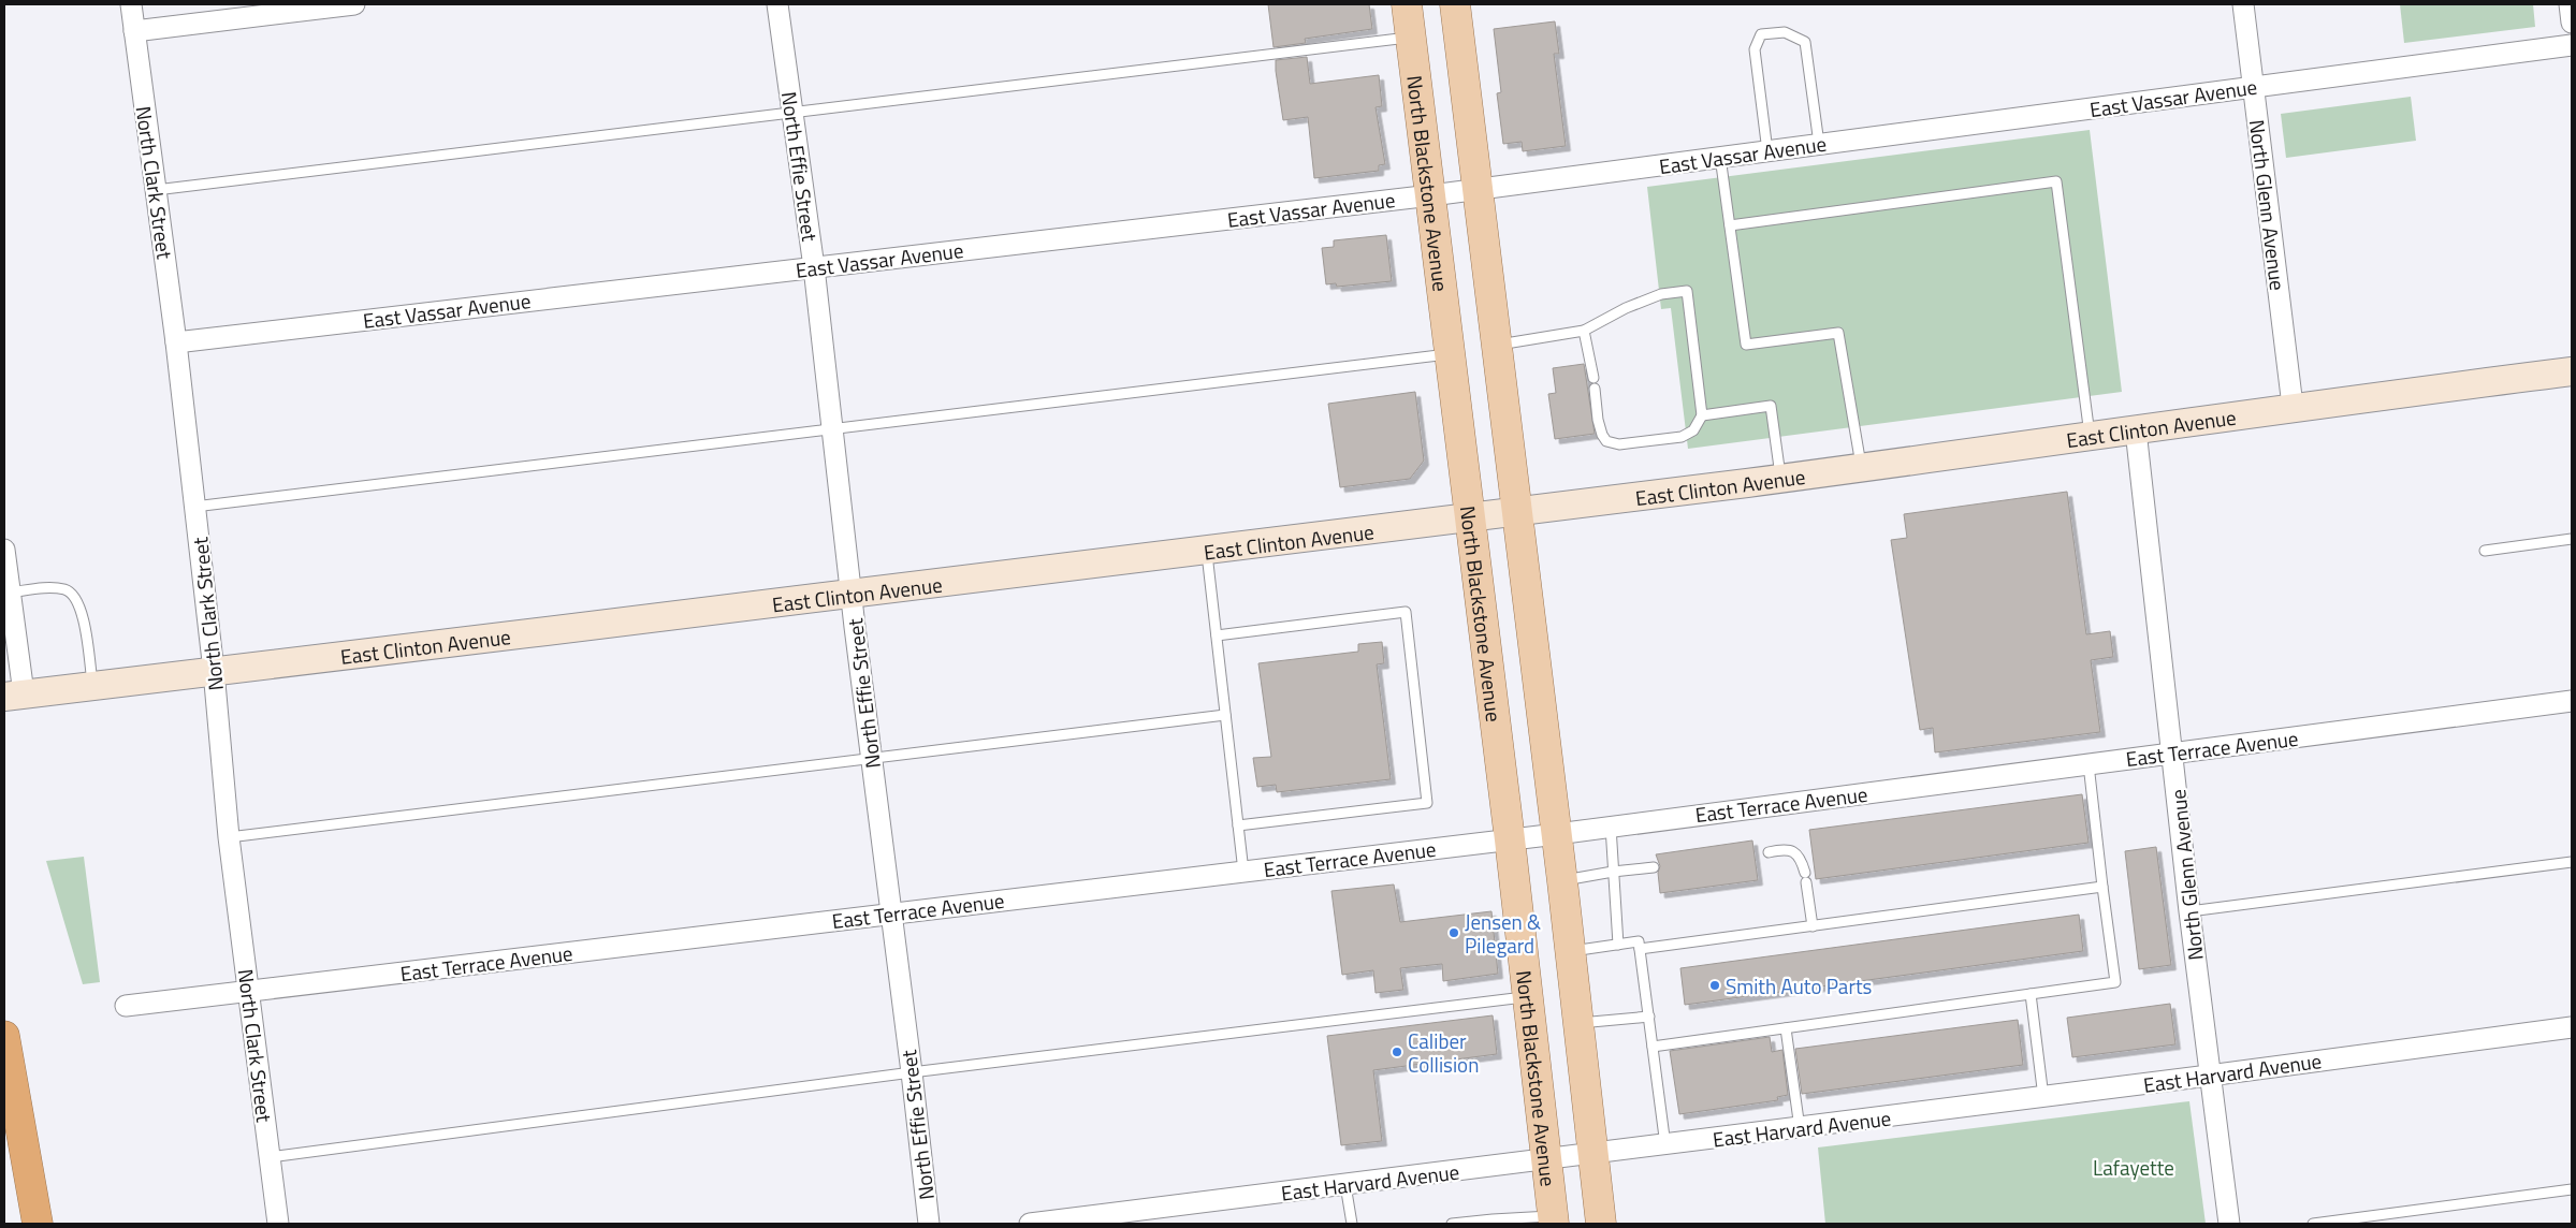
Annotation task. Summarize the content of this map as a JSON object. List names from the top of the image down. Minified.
{"streets":{"main road":["North Blackstone Avenue","East Clinton Avenue"],"street":["East Vassar Avenue","North Effie Street","North Clark Street","North Glenn Avenue","East Terrace Avenue","East Harvard Avenue"]},"crossings":[["East Vassar Avenue","North Effie Street"],["East Vassar Avenue","North Clark Street"],["East Vassar Avenue","North Blackstone Avenue"],["East Vassar Avenue","North Glenn Avenue"],["North Effie Street","East Clinton Avenue"],["North Effie Street","East Terrace Avenue"],["North Clark Street","East Clinton Avenue"],["North Clark Street","East Terrace Avenue"],["North Blackstone Avenue","East Clinton Avenue"],["North Blackstone Avenue","East Terrace Avenue"],["North Blackstone Avenue","East Harvard Avenue"],["North Glenn Avenue","East Clinton Avenue"],["North Glenn Avenue","East Terrace Avenue"],["North Glenn Avenue","East Harvard Avenue"]],"parks":["Lafayette"],"places":["Jensen & Pilegard","Smith Auto Parts","Caliber Collision"]}
